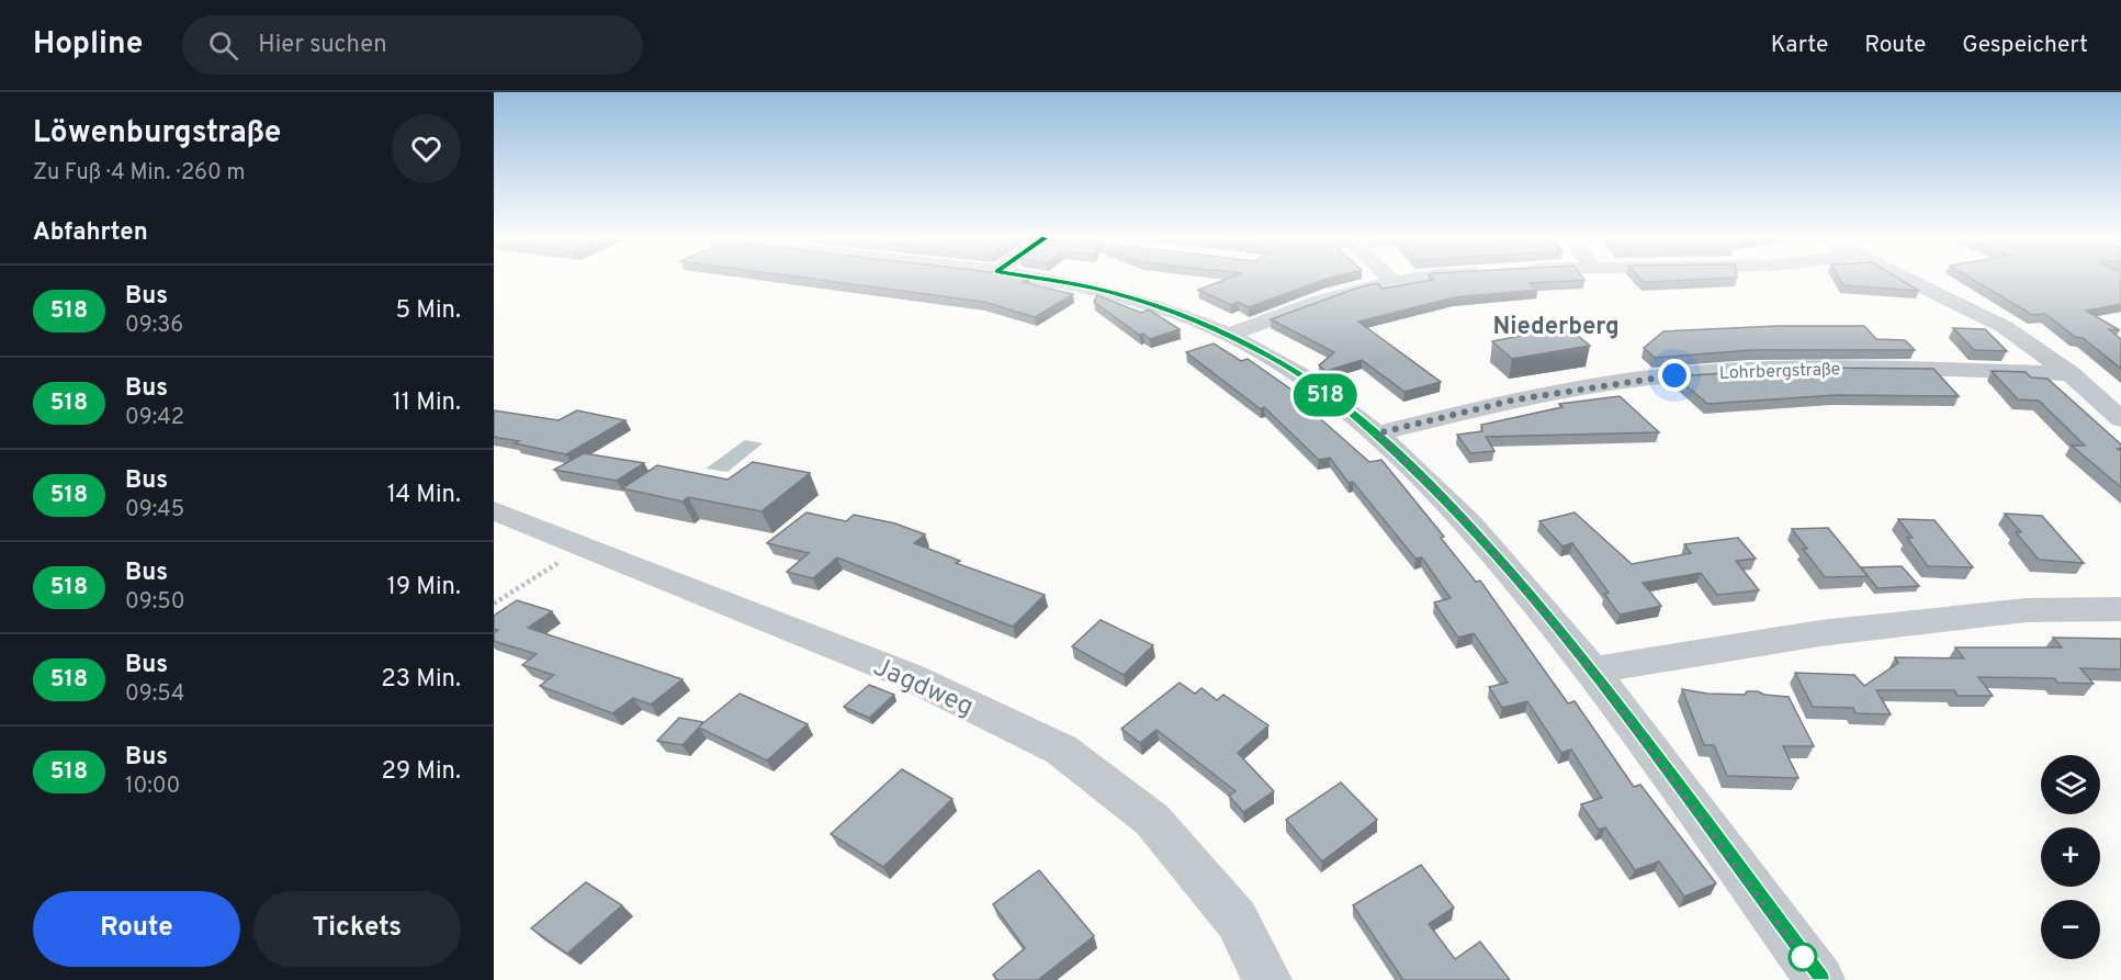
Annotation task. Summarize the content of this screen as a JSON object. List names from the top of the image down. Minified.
{"streets":{"street":["Lohrbergstraße","Jagdweg"]},"districts":["Niederberg"],"lines":["bus line 518"],"page":{"header":"Hopline","search":"Hier suchen","nav":["Karte","Route","Gespeichert"],"heading":[["Löwenburgstraße","Zu Fuß · 4 Min. · 260 m"],"Abfahrten"],"on_map":"518","list":[{"mark":"518","name":"Bus","note":"09:36","value":"5 Min."},{"mark":"518","name":"Bus","note":"09:42","value":"11 Min."},{"mark":"518","name":"Bus","note":"09:45","value":"14 Min."},{"mark":"518","name":"Bus","note":"09:50","value":"19 Min."},{"mark":"518","name":"Bus","note":"09:54","value":"23 Min."},{"mark":"518","name":"Bus","note":"10:00","value":"29 Min."}],"map_buttons":["+","−"],"buttons":["Route","Tickets"]}}
